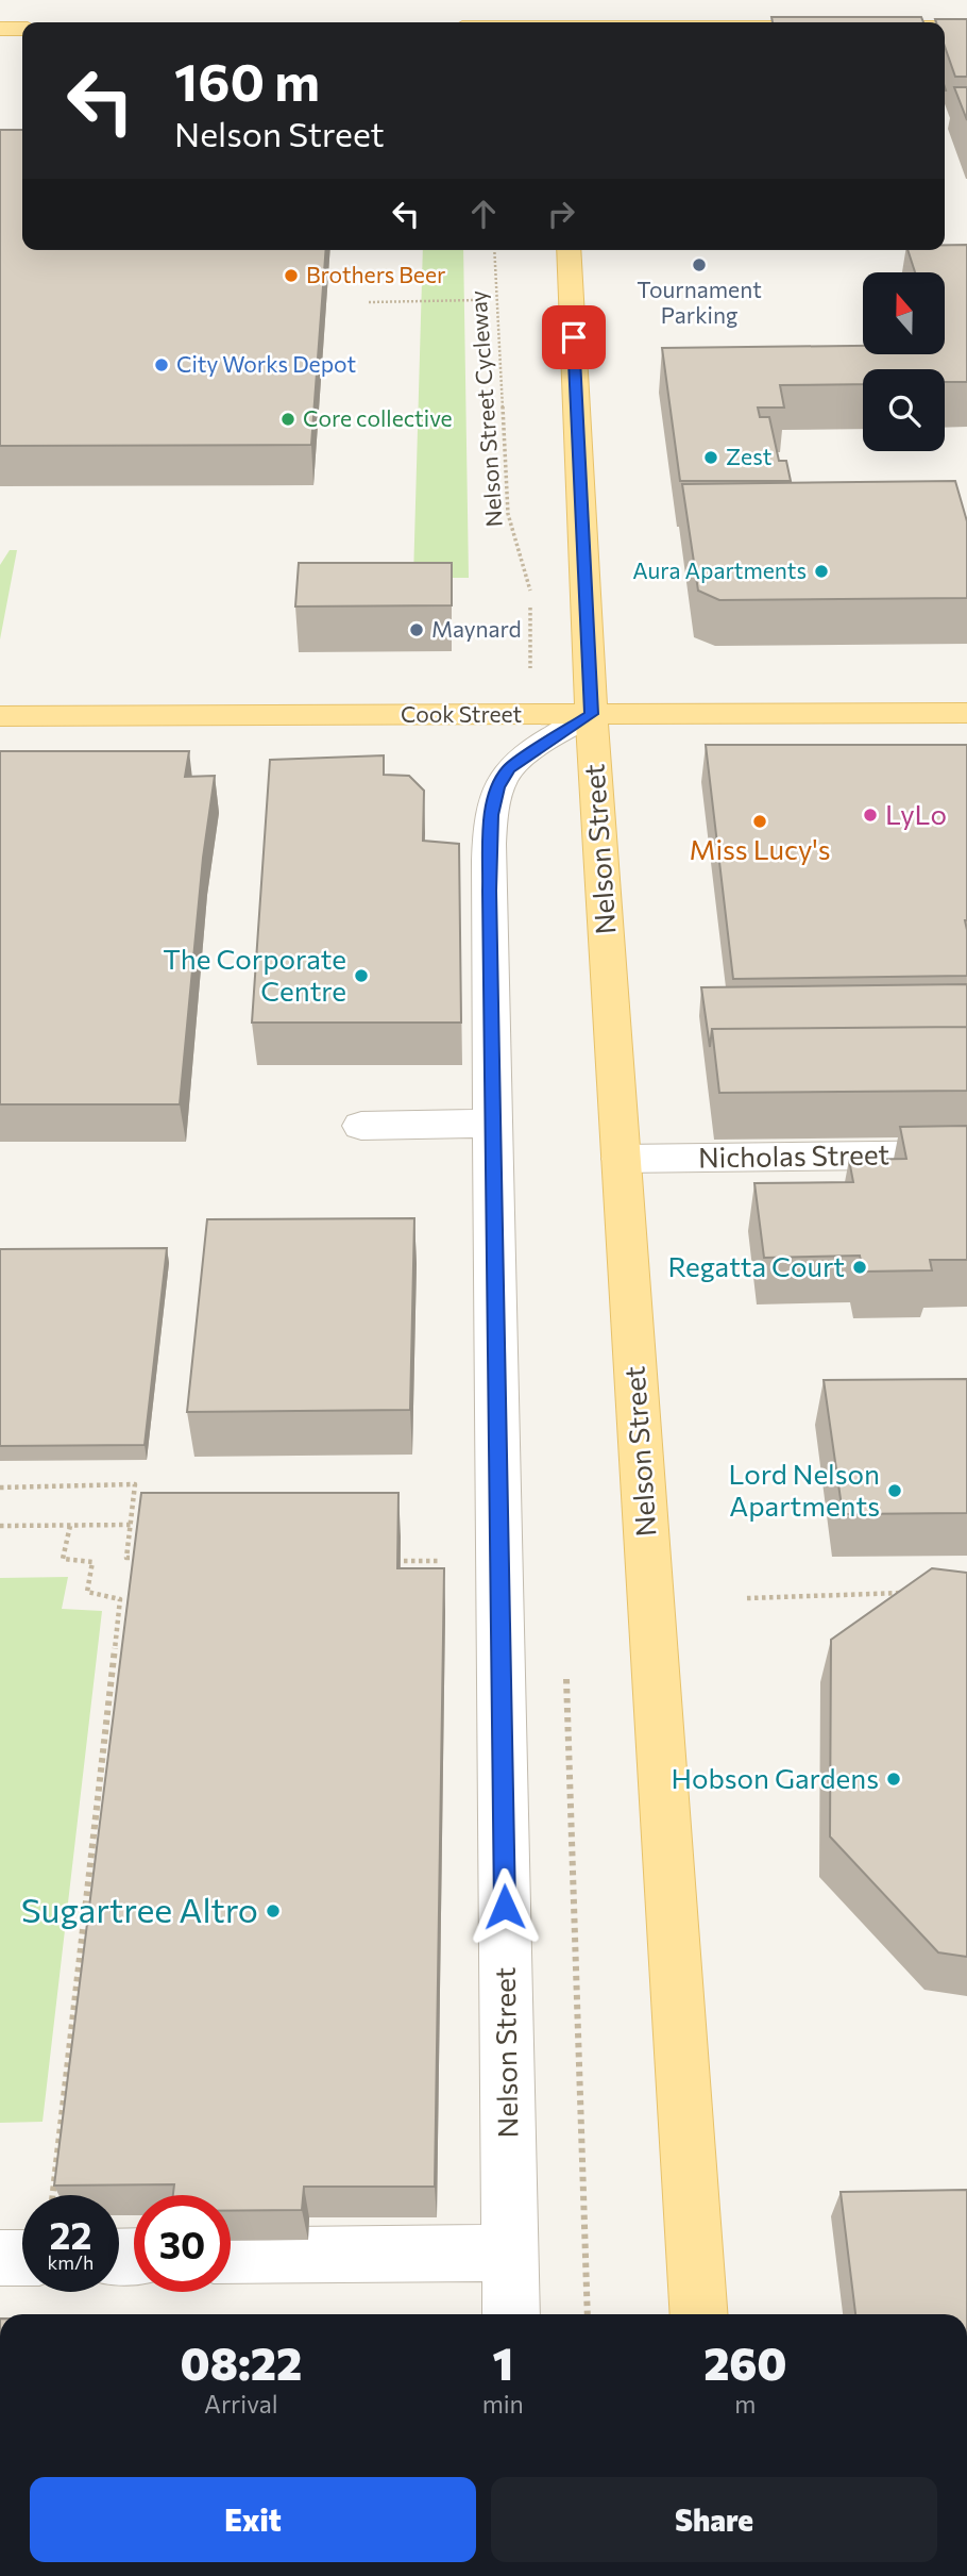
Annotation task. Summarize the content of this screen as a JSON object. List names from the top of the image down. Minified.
{"streets":{"main road":["Cook Street","Nelson Street"],"street":["Nicholas Street"],"path":["Nelson Street Cycleway"]},"crossings":[["Cook Street","Nelson Street"],["Nelson Street","Nicholas Street"]],"places":["Tournament Parking","Brothers Beer","City Works Depot","Core collective","Zest","Aura Apartments","Maynard","LyLo","Miss Lucy's","The Corporate Centre","Regatta Court","Lord Nelson Apartments","Hobson Gardens","Sugartree Altro"],"north":"top","page":{"turn":["160 m","Nelson Street"],"speed":"22 km/h","limit":"30","eta":["08:22","Arrival","1","min","260","m"],"buttons":["Exit","Share"]}}
